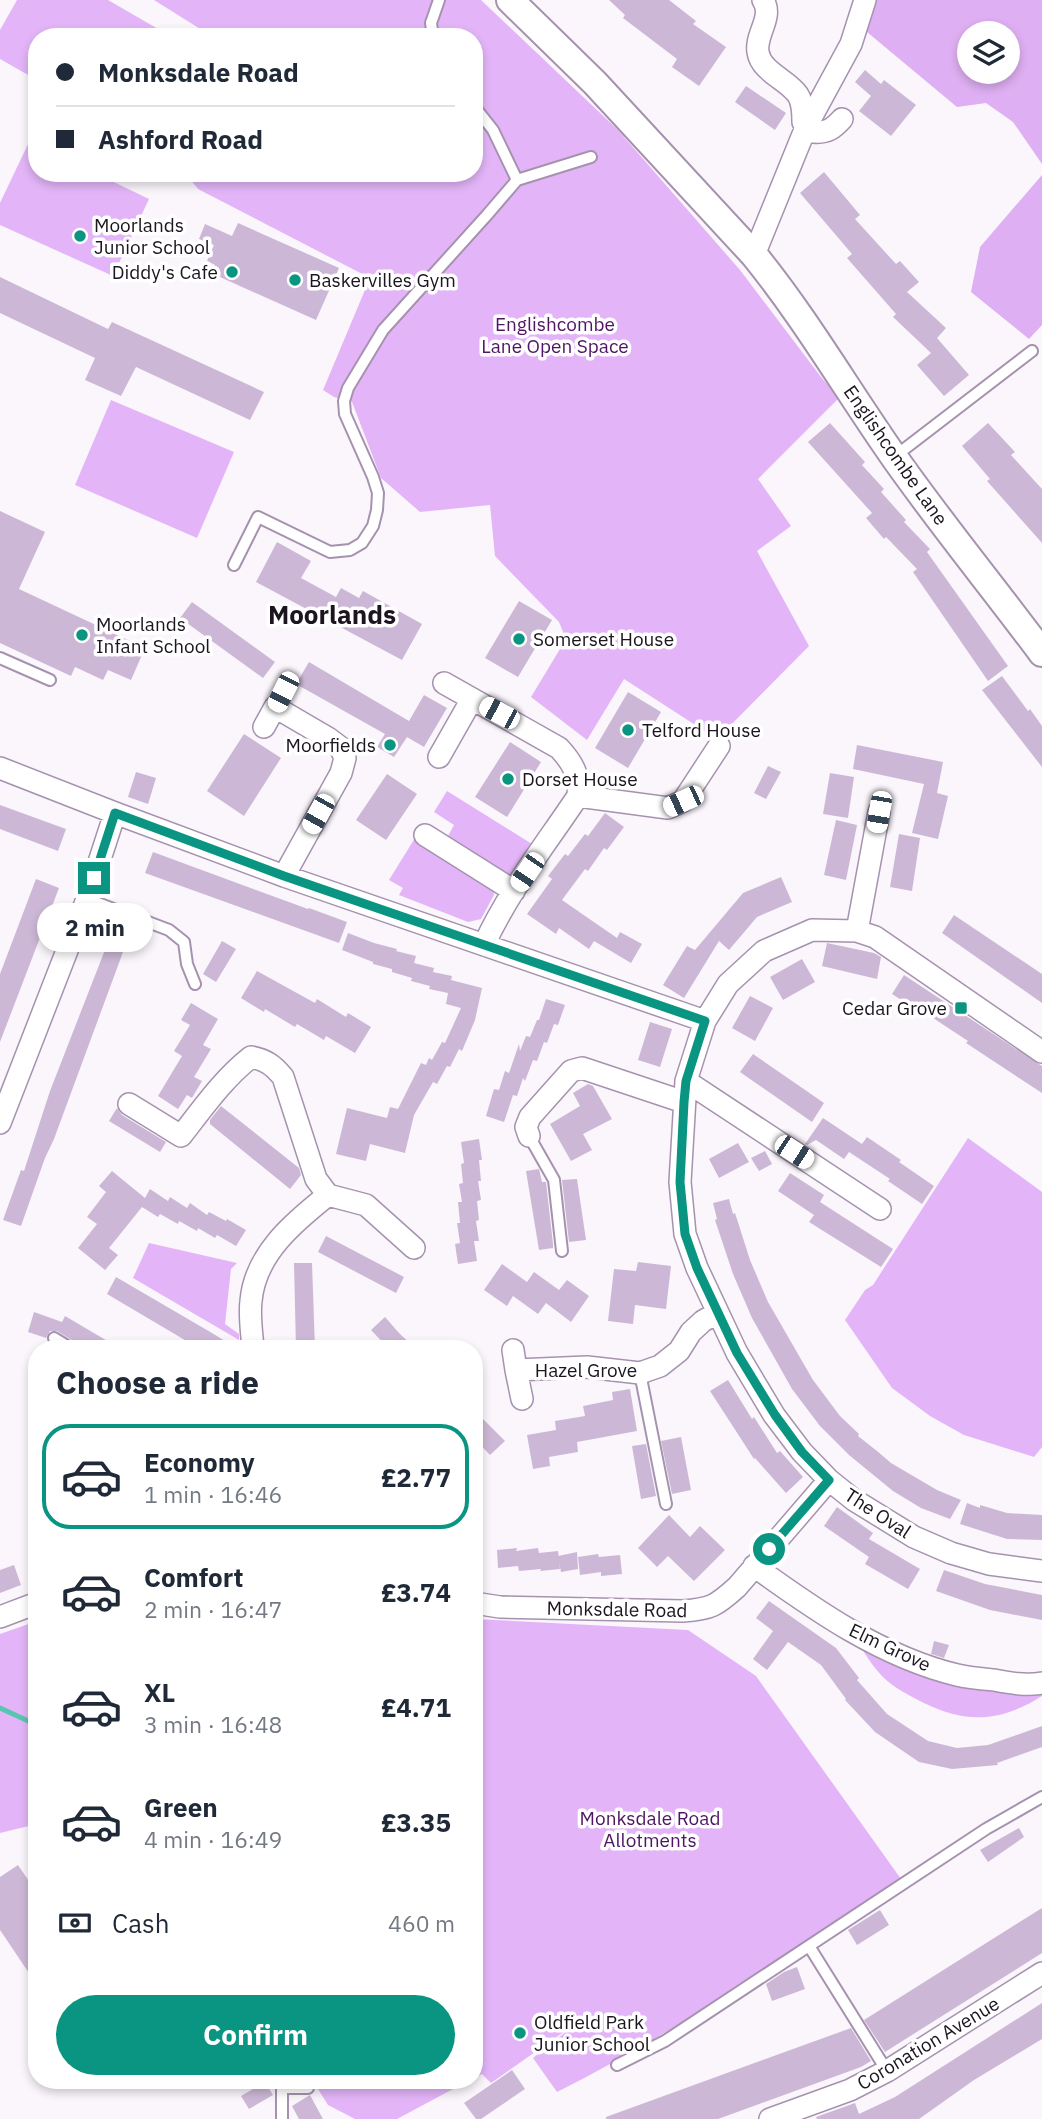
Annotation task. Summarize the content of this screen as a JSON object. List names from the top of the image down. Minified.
{"streets":{"street":["Englishcombe Lane","Hazel Grove","The Oval","Monksdale Road","Elm Grove","Coronation Avenue"]},"crossings":[["Hazel Grove","The Oval"],["The Oval","Monksdale Road"],["Monksdale Road","Elm Grove"]],"districts":["Moorlands"],"parks":["Englishcombe Lane Open Space","Monksdale Road Allotments"],"places":{"other":["Moorlands Junior School","Diddy's Cafe","Baskervilles Gym","Moorlands Infant School","Somerset House","Telford House","Moorfields","Dorset House","Oldfield Park Junior School"],"transit":["Cedar Grove"]},"page":{"banner":["Monksdale Road","Ashford Road"],"bubble":"2 min","heading":"Choose a ride","list":[{"name":"Economy","note":"1 min · 16:46","value":"£2.77"},{"name":"Comfort","note":"2 min · 16:47","value":"£3.74"},{"name":"XL","note":"3 min · 16:48","value":"£4.71"},{"name":"Green","note":"4 min · 16:49","value":"£3.35"}],"pay":["Cash","460 m"],"buttons":"Confirm"}}
